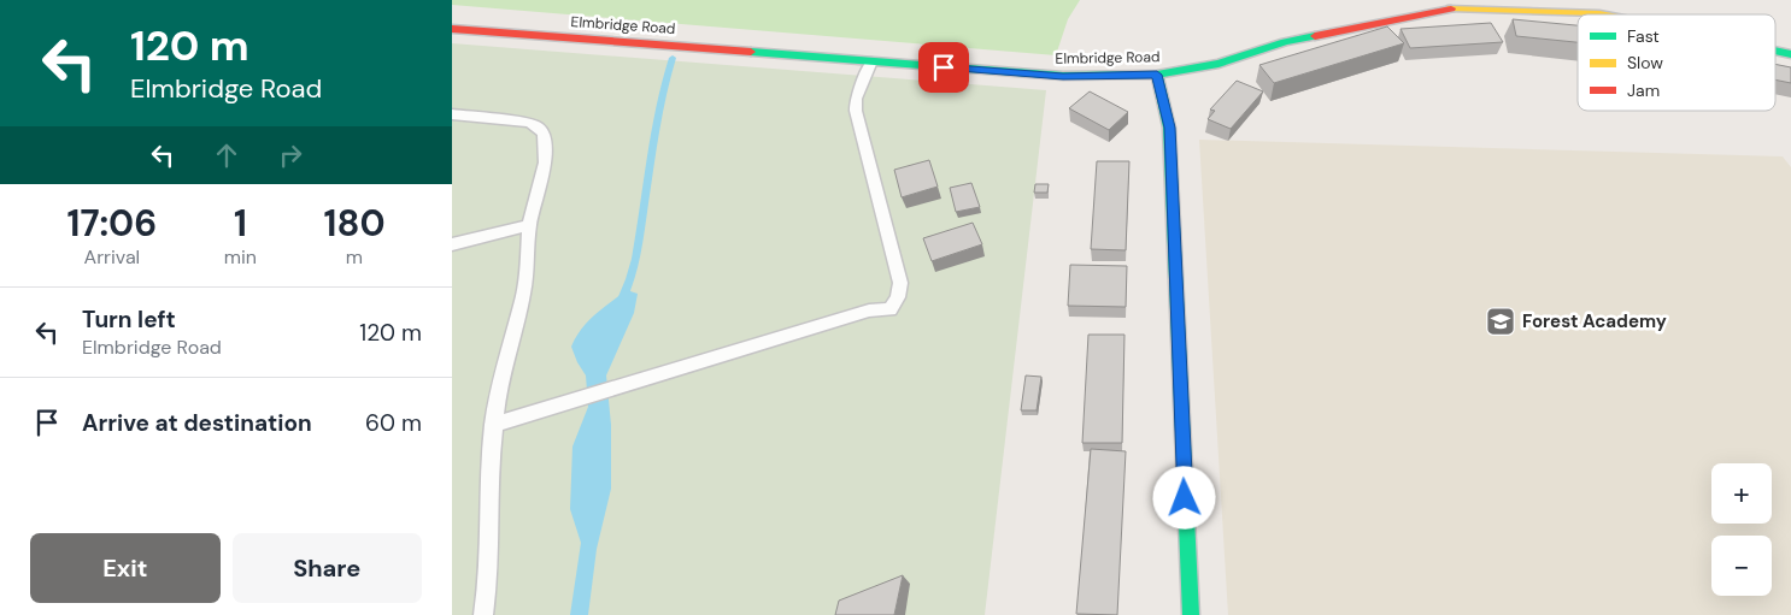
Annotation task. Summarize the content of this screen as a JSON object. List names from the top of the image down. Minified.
{"streets":{"street":["Elmbridge Road"]},"places":{"school or university":["Forest Academy"]},"legend":["Fast","Slow","Jam"],"page":{"turn":["120 m","Elmbridge Road"],"eta":["17:06","Arrival","1","min","180","m"],"list":[{"name":"Turn left","note":"Elmbridge Road","value":"120 m"},{"name":"Arrive at destination","value":"60 m"}],"map_buttons":["+","−"],"buttons":["Exit","Share"]}}
